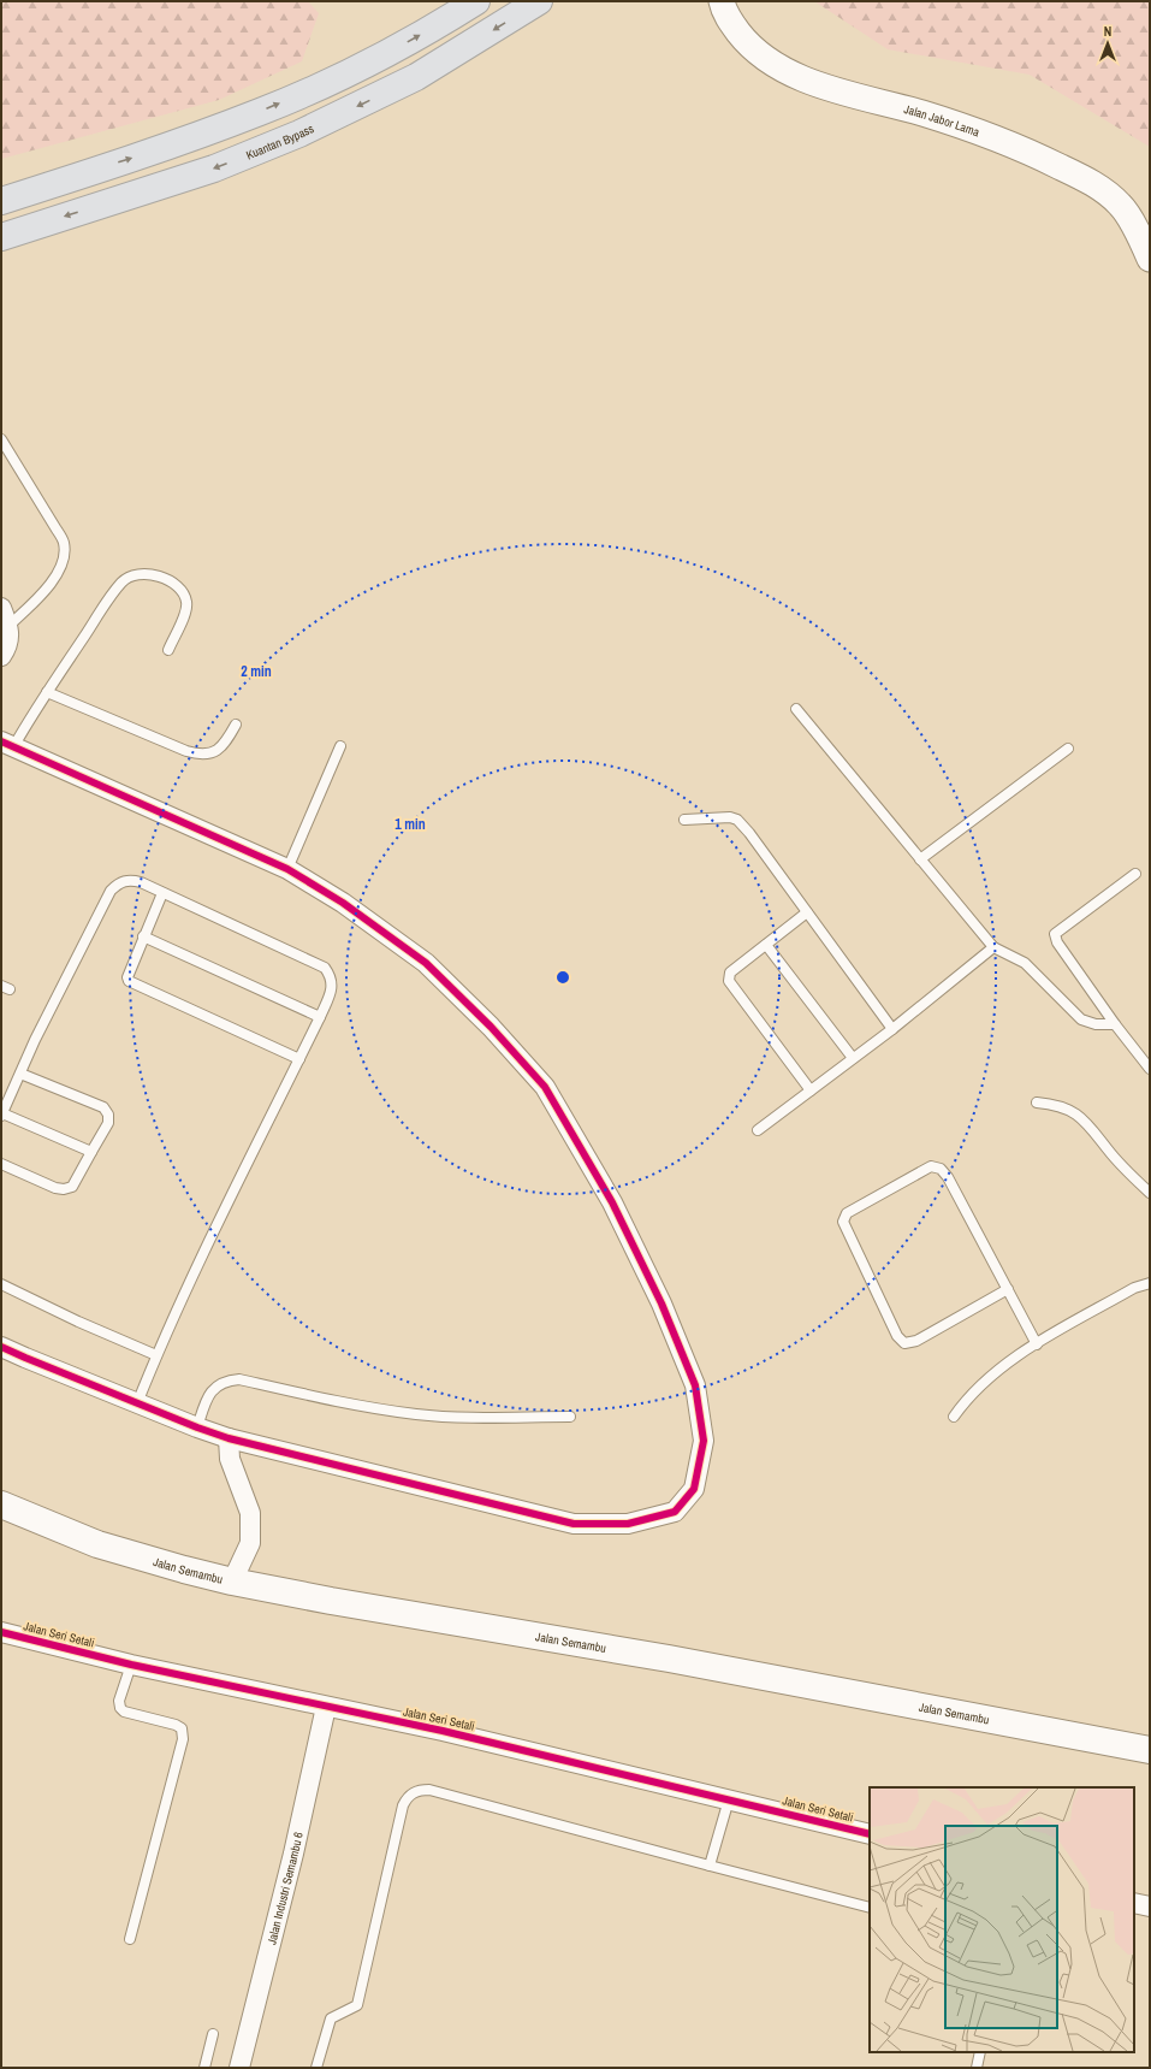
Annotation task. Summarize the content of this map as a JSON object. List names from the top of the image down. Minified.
{"streets":{"highway":["Kuantan Bypass"],"main road":["Jalan Semambu"],"street":["Jalan Jabor Lama","Jalan Seri Setali","Jalan Industri Semambu 6"]},"crossings":[["Jalan Seri Setali","Jalan Industri Semambu 6"]],"north":"top","rings":["2 min","1 min"]}
